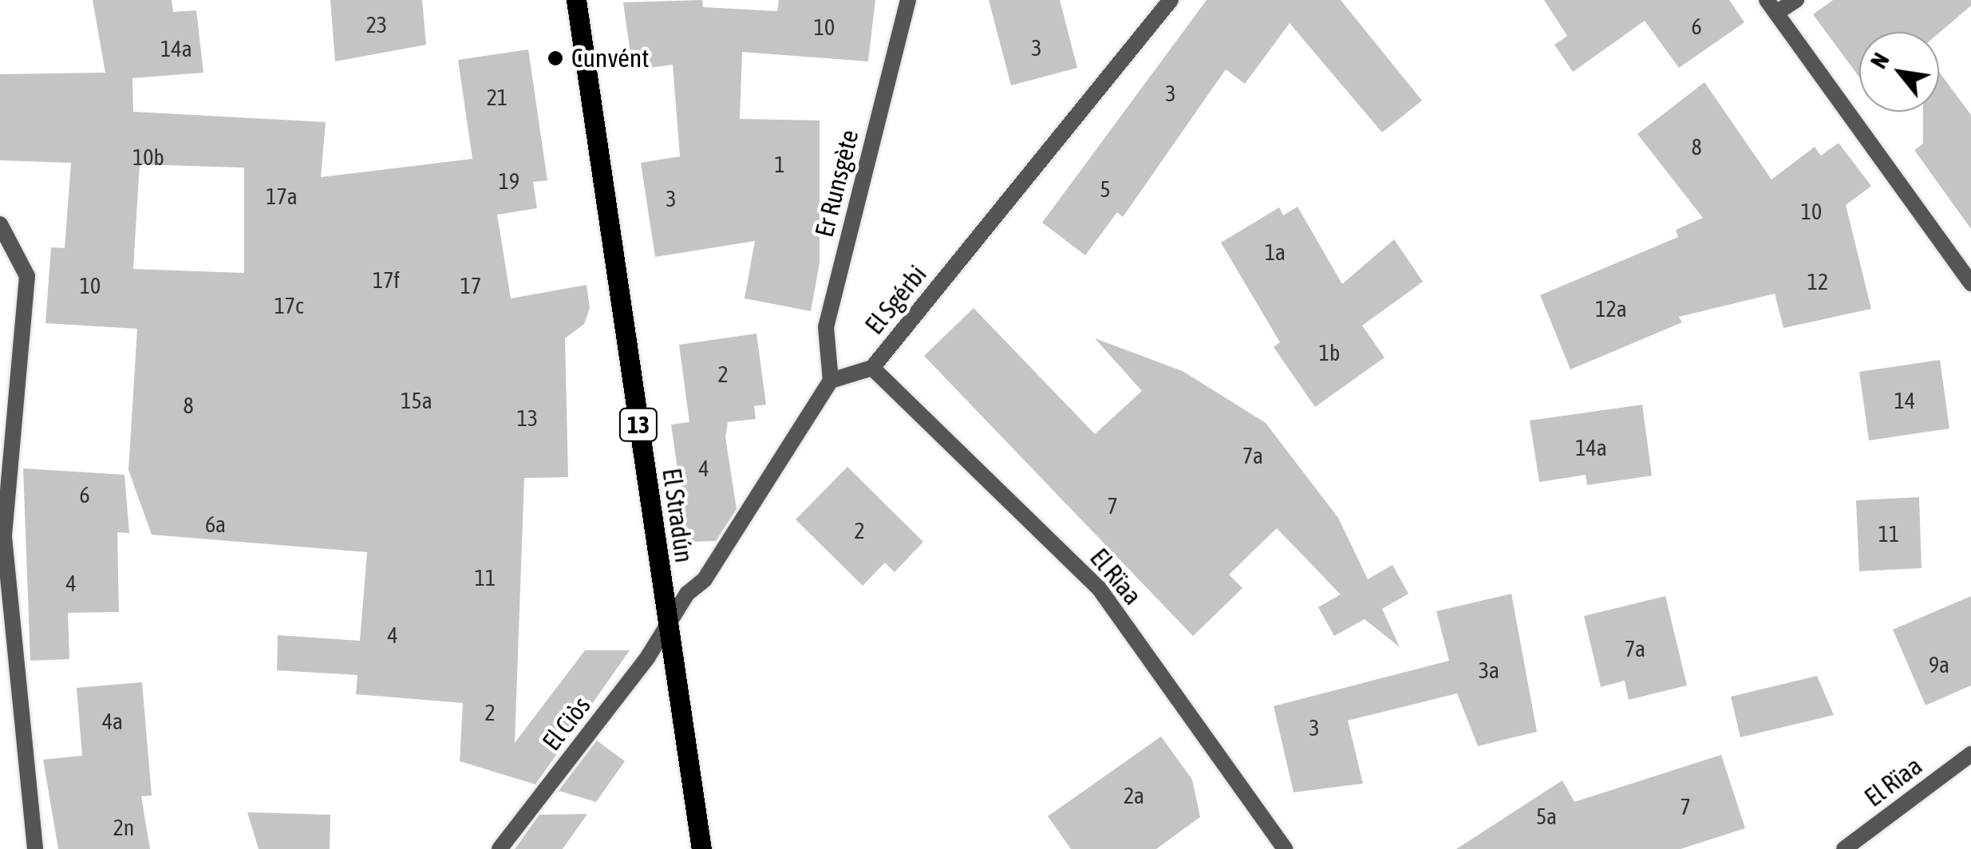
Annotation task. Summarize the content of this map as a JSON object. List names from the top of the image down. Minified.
{"streets":{"main road":["13","El Stradún"],"street":["Er Runsgète","El Sgérbi","El Rïaa","El Ciòs"]},"crossings":[["Er Runsgète","El Sgérbi"],["El Sgérbi","El Rïaa"],["El Stradún","El Ciòs"]],"places":["Cunvént"],"house_numbers":["23","6","10","3","14a","3","21","8","10b","1","19","5","17a","3","10","1a","17f","12","10","17","17c","12a","1b","2","15a","14","8","13","14a","7a","4","6","7","6a","2","11","11","4","4","7a","9a","3a","2","4a","3","2a","7","5a","2n"],"north":"top left"}
